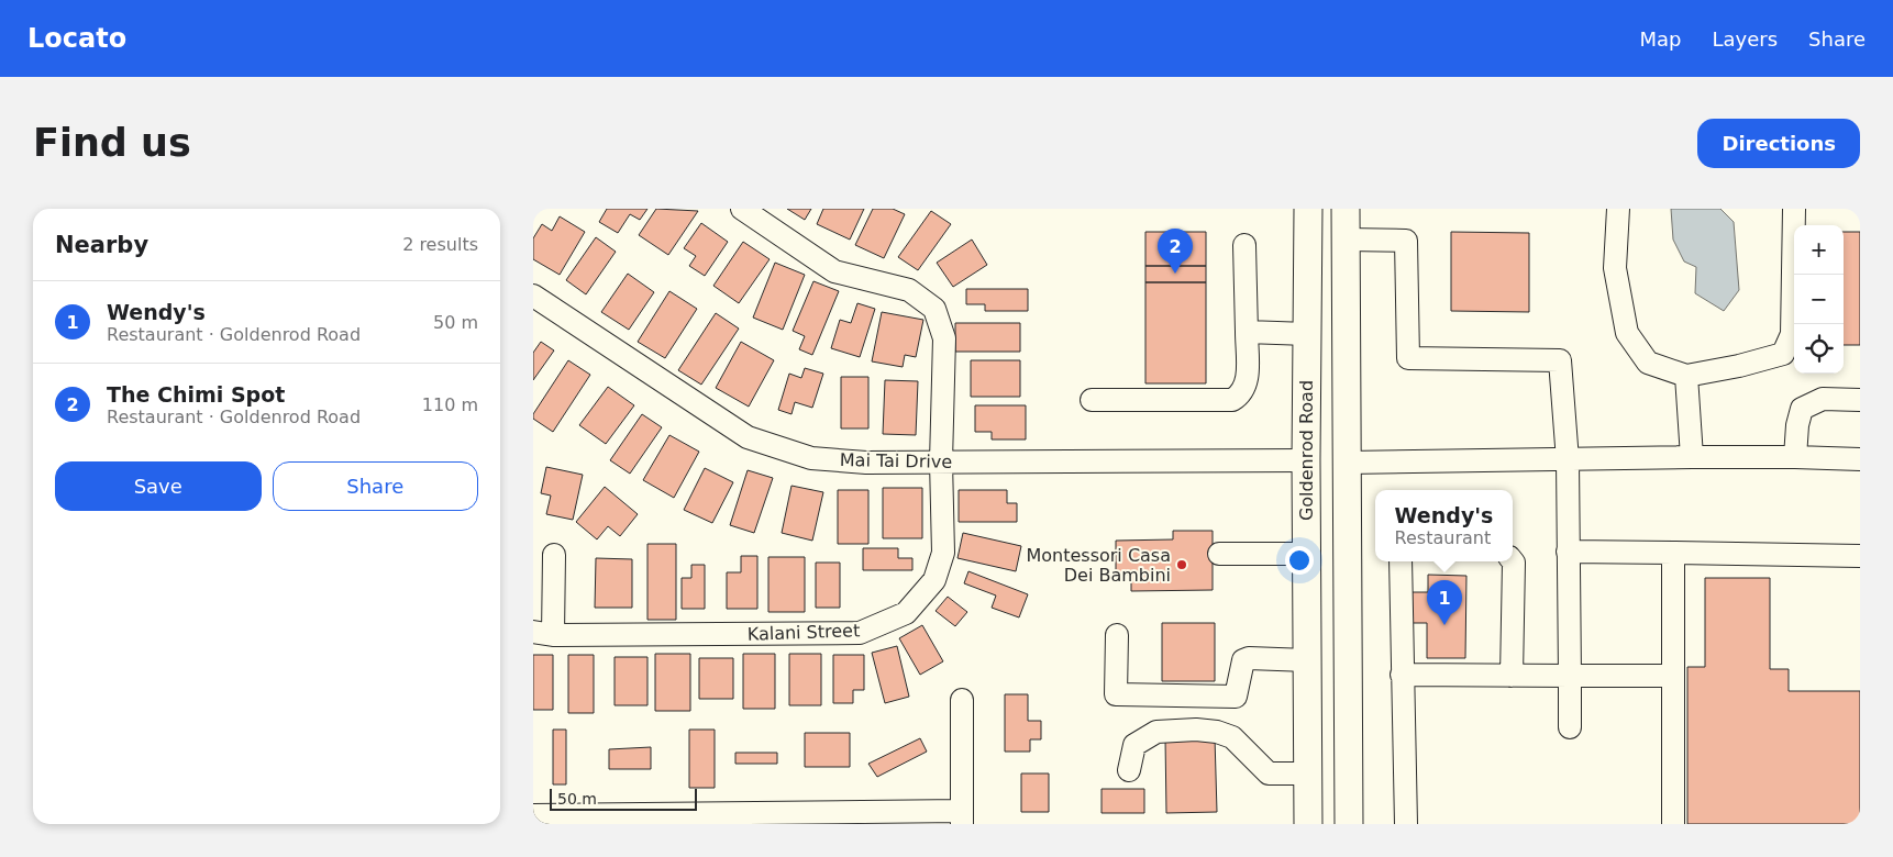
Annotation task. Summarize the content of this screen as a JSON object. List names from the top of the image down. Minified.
{"streets":{"main road":["Goldenrod Road"],"street":["Mai Tai Drive","Kalani Street"]},"crossings":[["Goldenrod Road","Mai Tai Drive"],["Mai Tai Drive","Kalani Street"]],"places":["Montessori Casa Dei Bambini"],"scale_bar":"50 m","page":{"header":"Locato","nav":["Map","Layers","Share"],"buttons":["Directions",["Save","Share"]],"title":"Find us","heading":["Nearby","2 results"],"map_buttons":["+","−"],"pins":["2","1"],"list":[{"mark":"1","name":"Wendy's","note":"Restaurant · Goldenrod Road","value":"50 m"},{"mark":"2","name":"The Chimi Spot","note":"Restaurant · Goldenrod Road","value":"110 m"}],"popup":["Wendy's","Restaurant"],"scale":"50 m"}}
